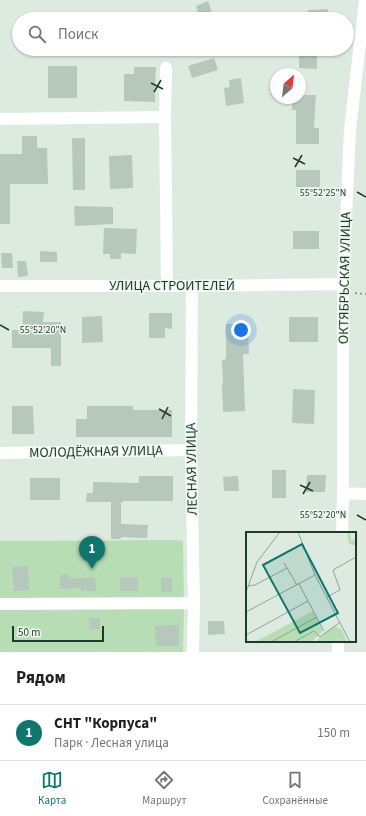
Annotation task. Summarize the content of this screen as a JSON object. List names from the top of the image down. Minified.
{"streets":{"street":["ОКТЯБРЬСКАЯ УЛИЦА","УЛИЦА СТРОИТЕЛЕЙ","МОЛОДЁЖНАЯ УЛИЦА","ЛЕСНАЯ УЛИЦА"]},"crossings":[["ОКТЯБРЬСКАЯ УЛИЦА","УЛИЦА СТРОИТЕЛЕЙ"],["УЛИЦА СТРОИТЕЛЕЙ","ЛЕСНАЯ УЛИЦА"],["МОЛОДЁЖНАЯ УЛИЦА","ЛЕСНАЯ УЛИЦА"]],"scale_bar":"50 m","north":"top right","page":{"search":"Поиск","pins":"1","scale":"50 m","heading":"Рядом","list":[{"mark":"1","name":"СНТ \"Корпуса\"","note":"Парк · Лесная улица","value":"150 m"}],"nav":["Карта","Маршрут","Сохранённые"]},"coordinates":["55°52'25\"N","55°52'20\"N"]}
